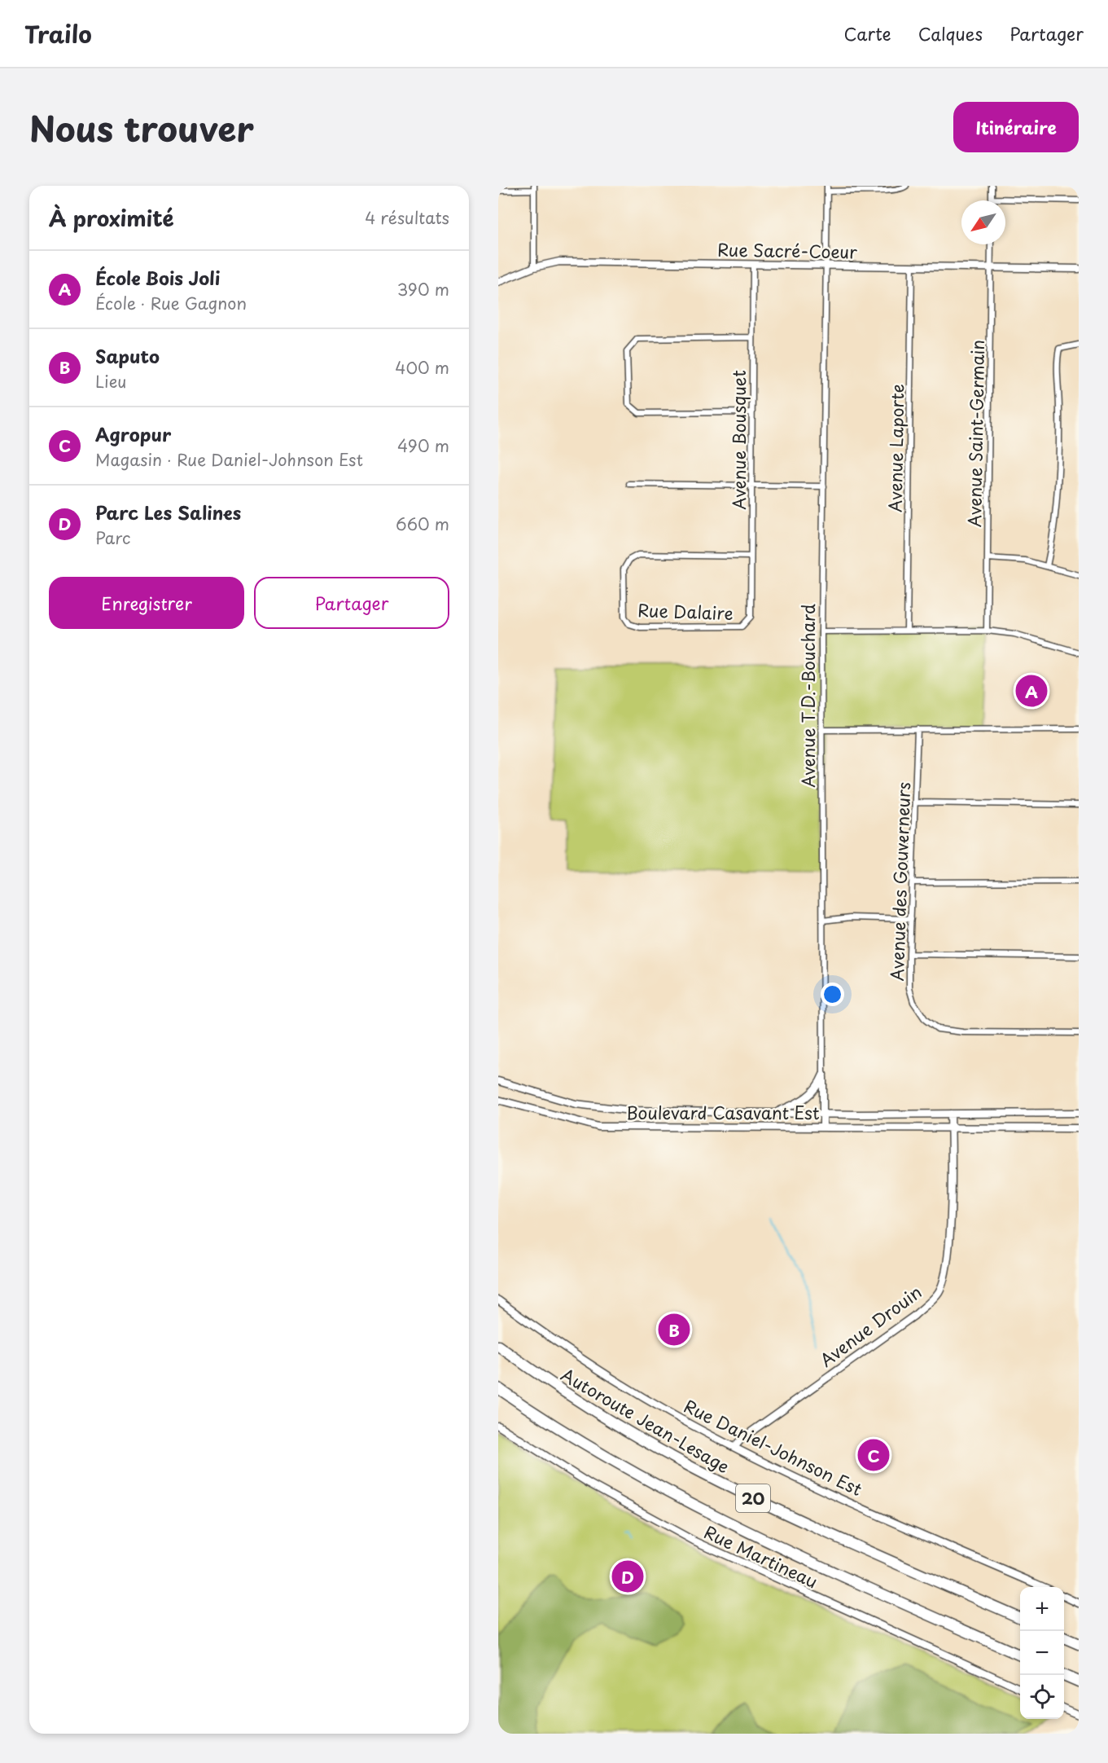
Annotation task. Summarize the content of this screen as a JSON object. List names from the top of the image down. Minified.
{"streets":{"highway":["Autoroute Jean-Lesage","20"],"street":["Rue Sacré-Coeur","Avenue Saint-Germain","Avenue Bousquet","Avenue Laporte","Rue Dalaire","Avenue T.D.-Bouchard","Avenue des Gouverneurs","Boulevard Casavant Est","Avenue Drouin","Rue Daniel-Johnson Est","Rue Martineau"]},"crossings":[["Rue Sacré-Coeur","Avenue Saint-Germain"],["Rue Sacré-Coeur","Avenue Bousquet"],["Rue Sacré-Coeur","Avenue Laporte"],["Rue Sacré-Coeur","Avenue T.D.-Bouchard"],["Avenue Bousquet","Rue Dalaire"],["Avenue T.D.-Bouchard","Boulevard Casavant Est"],["Boulevard Casavant Est","Avenue Drouin"],["Avenue Drouin","Rue Daniel-Johnson Est"]],"north":"bottom left","page":{"header":"Trailo","nav":["Carte","Calques","Partager"],"title":"Nous trouver","buttons":["Itinéraire",["Enregistrer","Partager"]],"heading":["À proximité","4 résultats"],"list":[{"mark":"A","name":"École Bois Joli","note":"École · Rue Gagnon","value":"390 m"},{"mark":"B","name":"Saputo","note":"Lieu","value":"400 m"},{"mark":"C","name":"Agropur","note":"Magasin · Rue Daniel-Johnson Est","value":"490 m"},{"mark":"D","name":"Parc Les Salines","note":"Parc","value":"660 m"}],"pins":["A","B","C","D"],"map_buttons":["+","−"]}}
